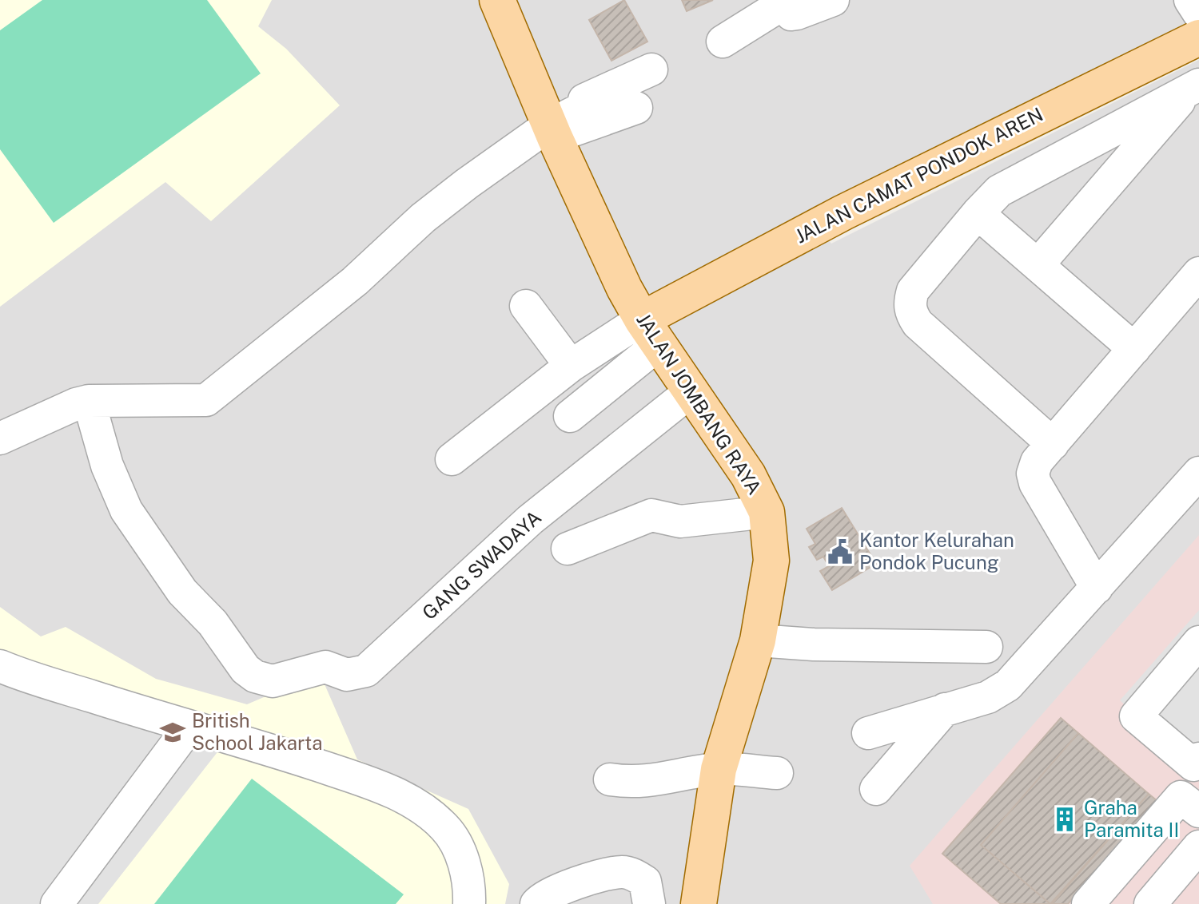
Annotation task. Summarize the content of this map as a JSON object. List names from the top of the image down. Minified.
{"streets":{"main road":["JALAN CAMAT PONDOK AREN","JALAN JOMBANG RAYA"],"street":["GANG SWADAYA"]},"crossings":[["JALAN CAMAT PONDOK AREN","JALAN JOMBANG RAYA"],["JALAN JOMBANG RAYA","GANG SWADAYA"]],"places":{"public building":["Kantor Kelurahan Pondok Pucung"],"school or university":["British School Jakarta"],"building":["Graha Paramita II"]}}
